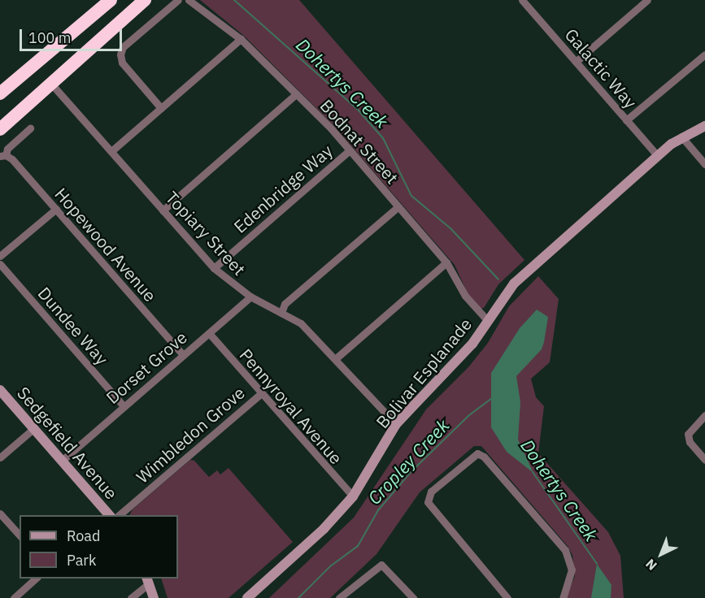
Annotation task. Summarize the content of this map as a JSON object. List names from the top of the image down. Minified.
{"streets":{"street":["Galactic Way","Bodnat Street","Edenbridge Way","Topiary Street","Hopewood Avenue","Dundee Way","Dorset Grove","Bolivar Esplanade","Pennyroyal Avenue","Wimbledon Grove","Sedgefield Avenue"]},"crossings":[["Galactic Way","Bolivar Esplanade"],["Bodnat Street","Edenbridge Way"],["Bodnat Street","Bolivar Esplanade"],["Edenbridge Way","Topiary Street"],["Topiary Street","Dorset Grove"],["Topiary Street","Bolivar Esplanade"],["Hopewood Avenue","Dorset Grove"],["Dundee Way","Dorset Grove"],["Dorset Grove","Pennyroyal Avenue"],["Dorset Grove","Sedgefield Avenue"],["Bolivar Esplanade","Pennyroyal Avenue"],["Pennyroyal Avenue","Wimbledon Grove"]],"water":["Dohertys Creek","Cropley Creek"],"legend":["Road","Park"],"scale_bar":"100 m","north":"bottom left"}
